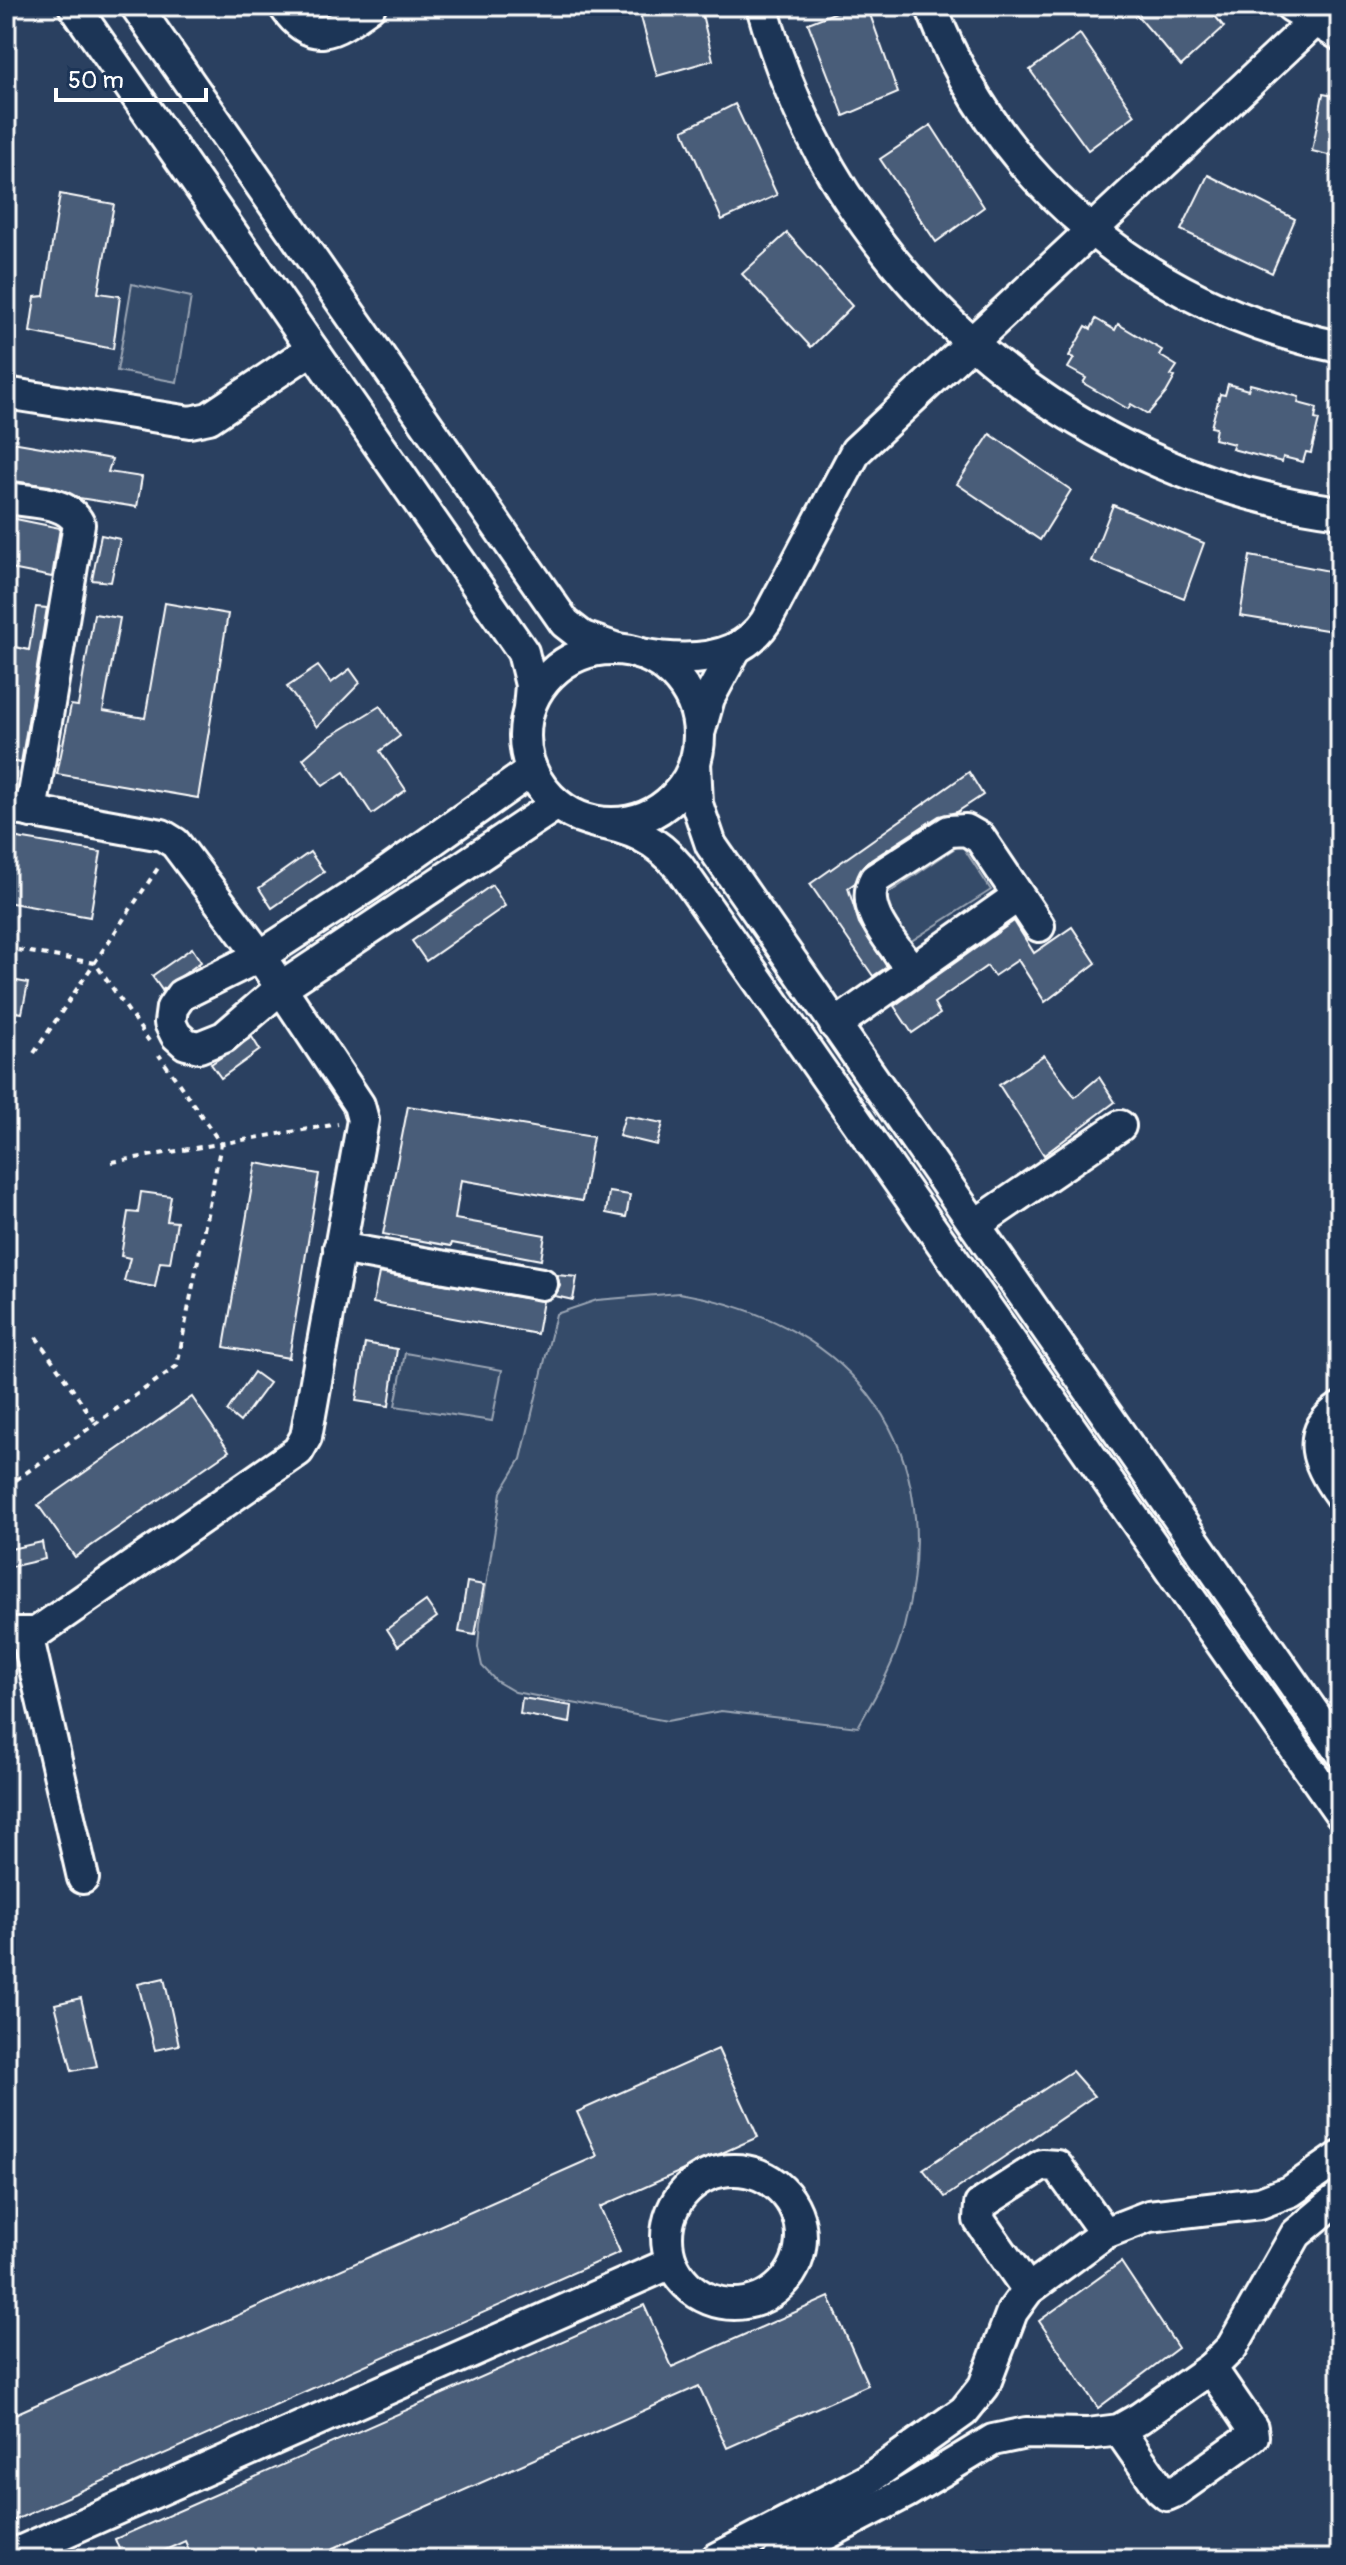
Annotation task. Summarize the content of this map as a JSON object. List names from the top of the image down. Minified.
{"scale_bar":"50 m"}
